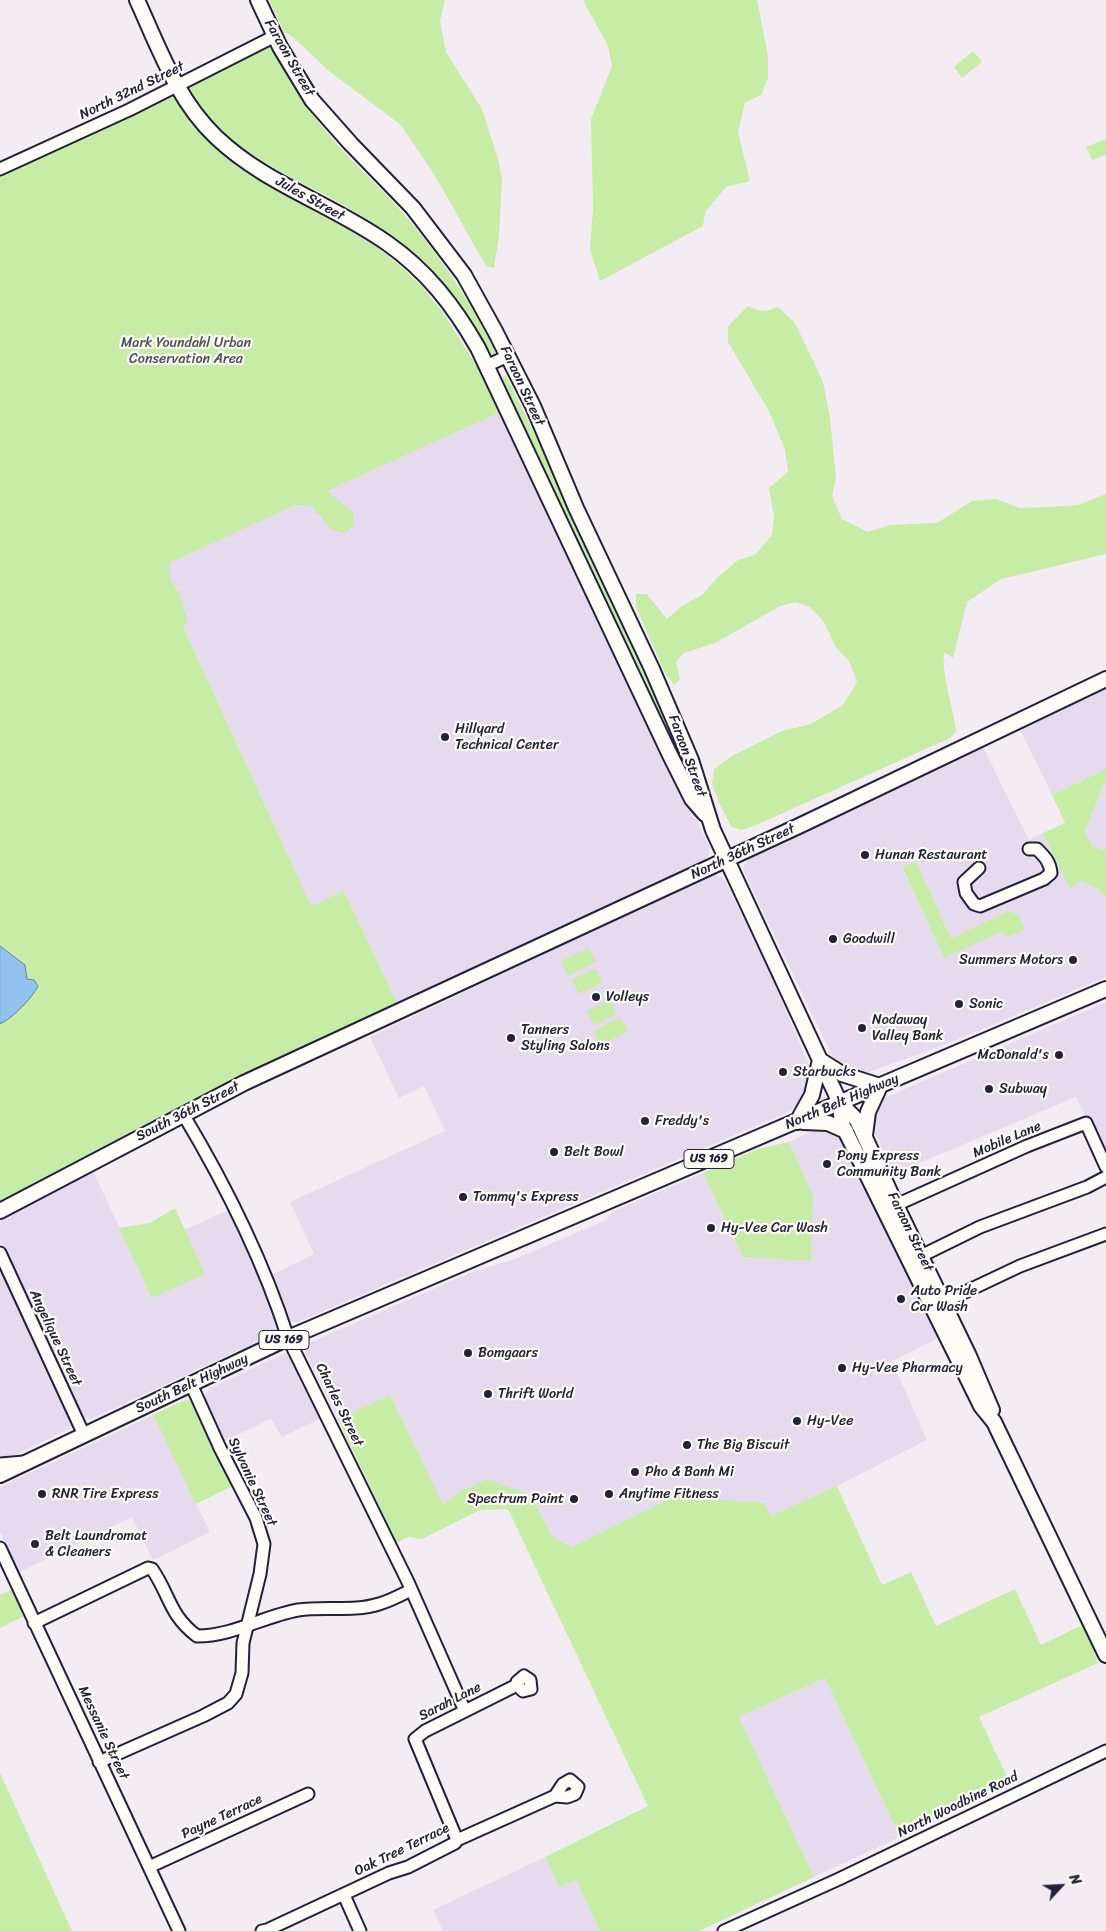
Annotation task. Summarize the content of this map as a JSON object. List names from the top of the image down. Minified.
{"streets":{"main road":["Faraon Street","Jules Street","North 36th Street","North Belt Highway","South 36th Street","US 169","South Belt Highway"],"street":["North 32nd Street","Mobile Lane","Angelique Street","Charles Street","Sylvanie Street","Sarah Lane","Messanie Street","North Woodbine Road","Payne Terrace","Oak Tree Terrace"]},"crossings":[["Faraon Street","North 32nd Street"],["Faraon Street","Jules Street"],["Faraon Street","North 36th Street"],["Faraon Street","North Belt Highway"],["Faraon Street","Mobile Lane"],["North 32nd Street","Jules Street"],["North 36th Street","South 36th Street"],["North Belt Highway","South Belt Highway"],["South 36th Street","Charles Street"],["Angelique Street","South Belt Highway"],["South Belt Highway","Charles Street"],["South Belt Highway","Sylvanie Street"],["Charles Street","Sarah Lane"],["Sylvanie Street","Messanie Street"],["Sarah Lane","Oak Tree Terrace"],["Messanie Street","Payne Terrace"]],"parks":["Mark Youndahl Urban Conservation Area"],"places":["Hillyard Technical Center","Hunan Restaurant","Goodwill","Summers Motors","Volleys","Sonic","Nodaway Valley Bank","Tanners Styling Salons","McDonald's","Starbucks","Subway","Freddy's","Belt Bowl","Pony Express Community Bank","Tommy's Express","Hy-Vee Car Wash","Auto Pride Car Wash","Bomgaars","Hy-Vee Pharmacy","Thrift World","Hy-Vee","The Big Biscuit","Pho & Banh Mi","RNR Tire Express","Anytime Fitness","Spectrum Paint","Belt Laundromat & Cleaners"],"north":"top right"}
